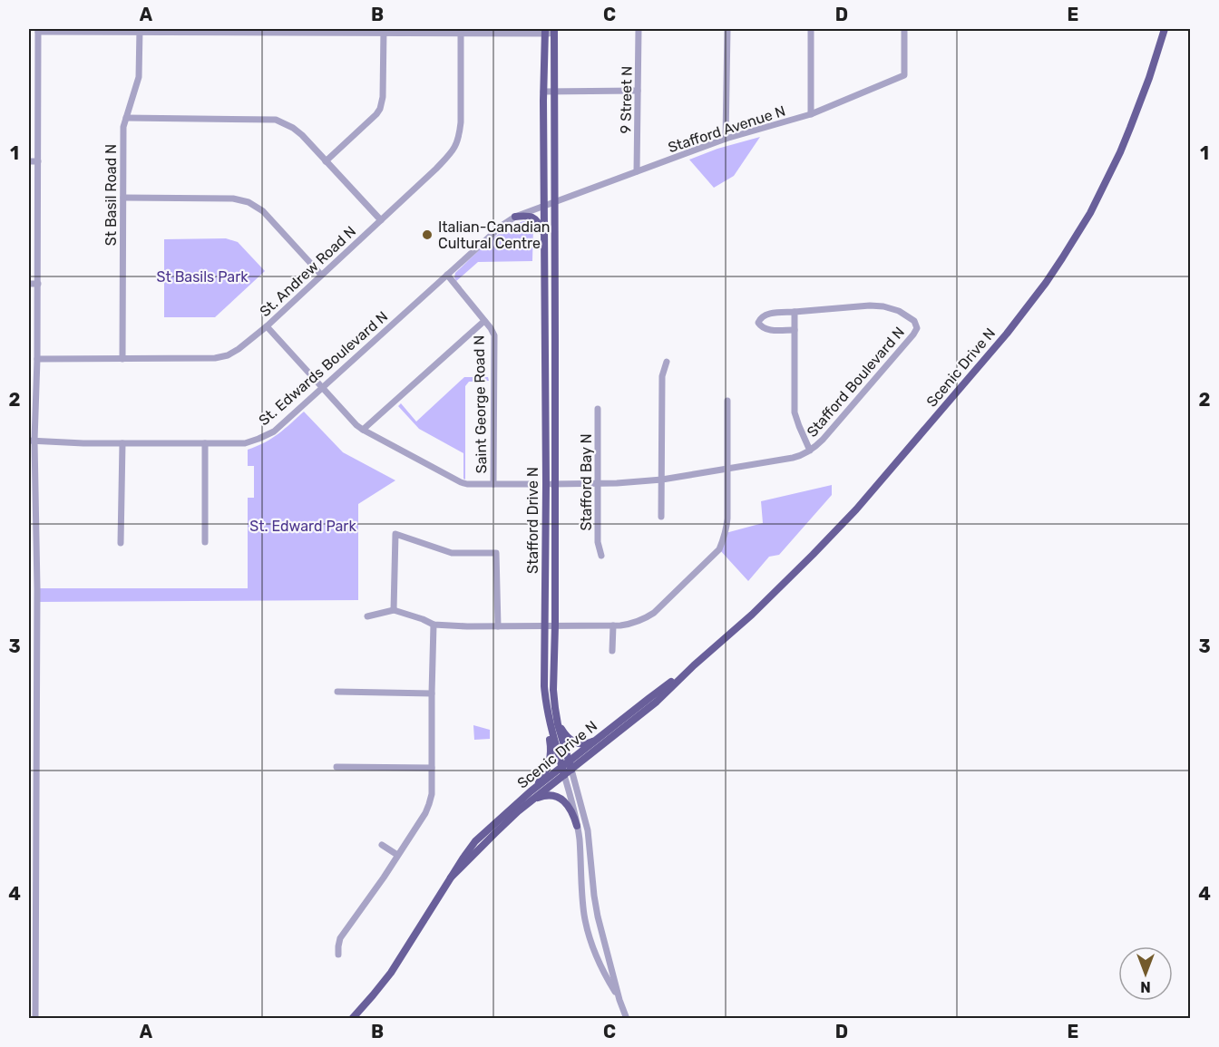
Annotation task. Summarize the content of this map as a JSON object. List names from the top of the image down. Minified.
{"streets":{"main road":["Scenic Drive N","Stafford Drive N"],"street":["9 Street N","Stafford Avenue N","St Basil Road N","St. Andrew Road N","St. Edwards Boulevard N","Stafford Boulevard N","Saint George Road N","Stafford Bay N"]},"crossings":[["9 Street N","Stafford Avenue N"],["Stafford Avenue N","St. Edwards Boulevard N"],["Stafford Avenue N","Stafford Drive N"],["St Basil Road N","St. Andrew Road N"],["Scenic Drive N","Stafford Drive N"],["St. Edwards Boulevard N","Saint George Road N"],["St. Edwards Boulevard N","Stafford Drive N"],["Stafford Boulevard N","Stafford Bay N"],["Stafford Boulevard N","Stafford Drive N"]],"parks":["St Basils Park","St. Edward Park"],"places":["Italian-Canadian Cultural Centre"],"north":"bottom","grid":{"columns":["A","B","C","D","E"],"rows":["1","2","3","4"]}}
